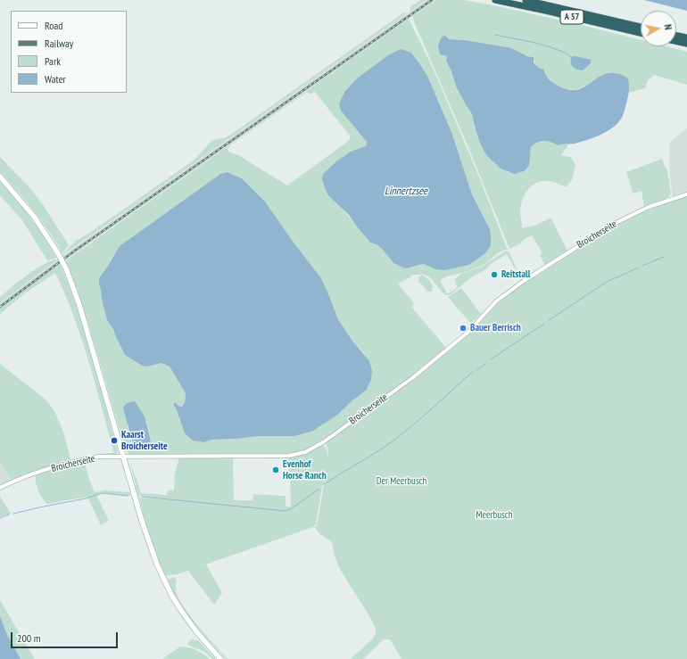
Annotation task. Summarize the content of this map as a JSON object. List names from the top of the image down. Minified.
{"streets":{"highway":["A 57"],"street":["Broicherseite"]},"water":["Linnertzsee"],"parks":["Der Meerbusch","Meerbusch"],"places":["Reitstall","Bauer Berrisch","Kaarst Broicherseite","Evenhof Horse Ranch"],"legend":["Road","Railway","Park","Water"],"scale_bar":"200 m","north":"right"}
